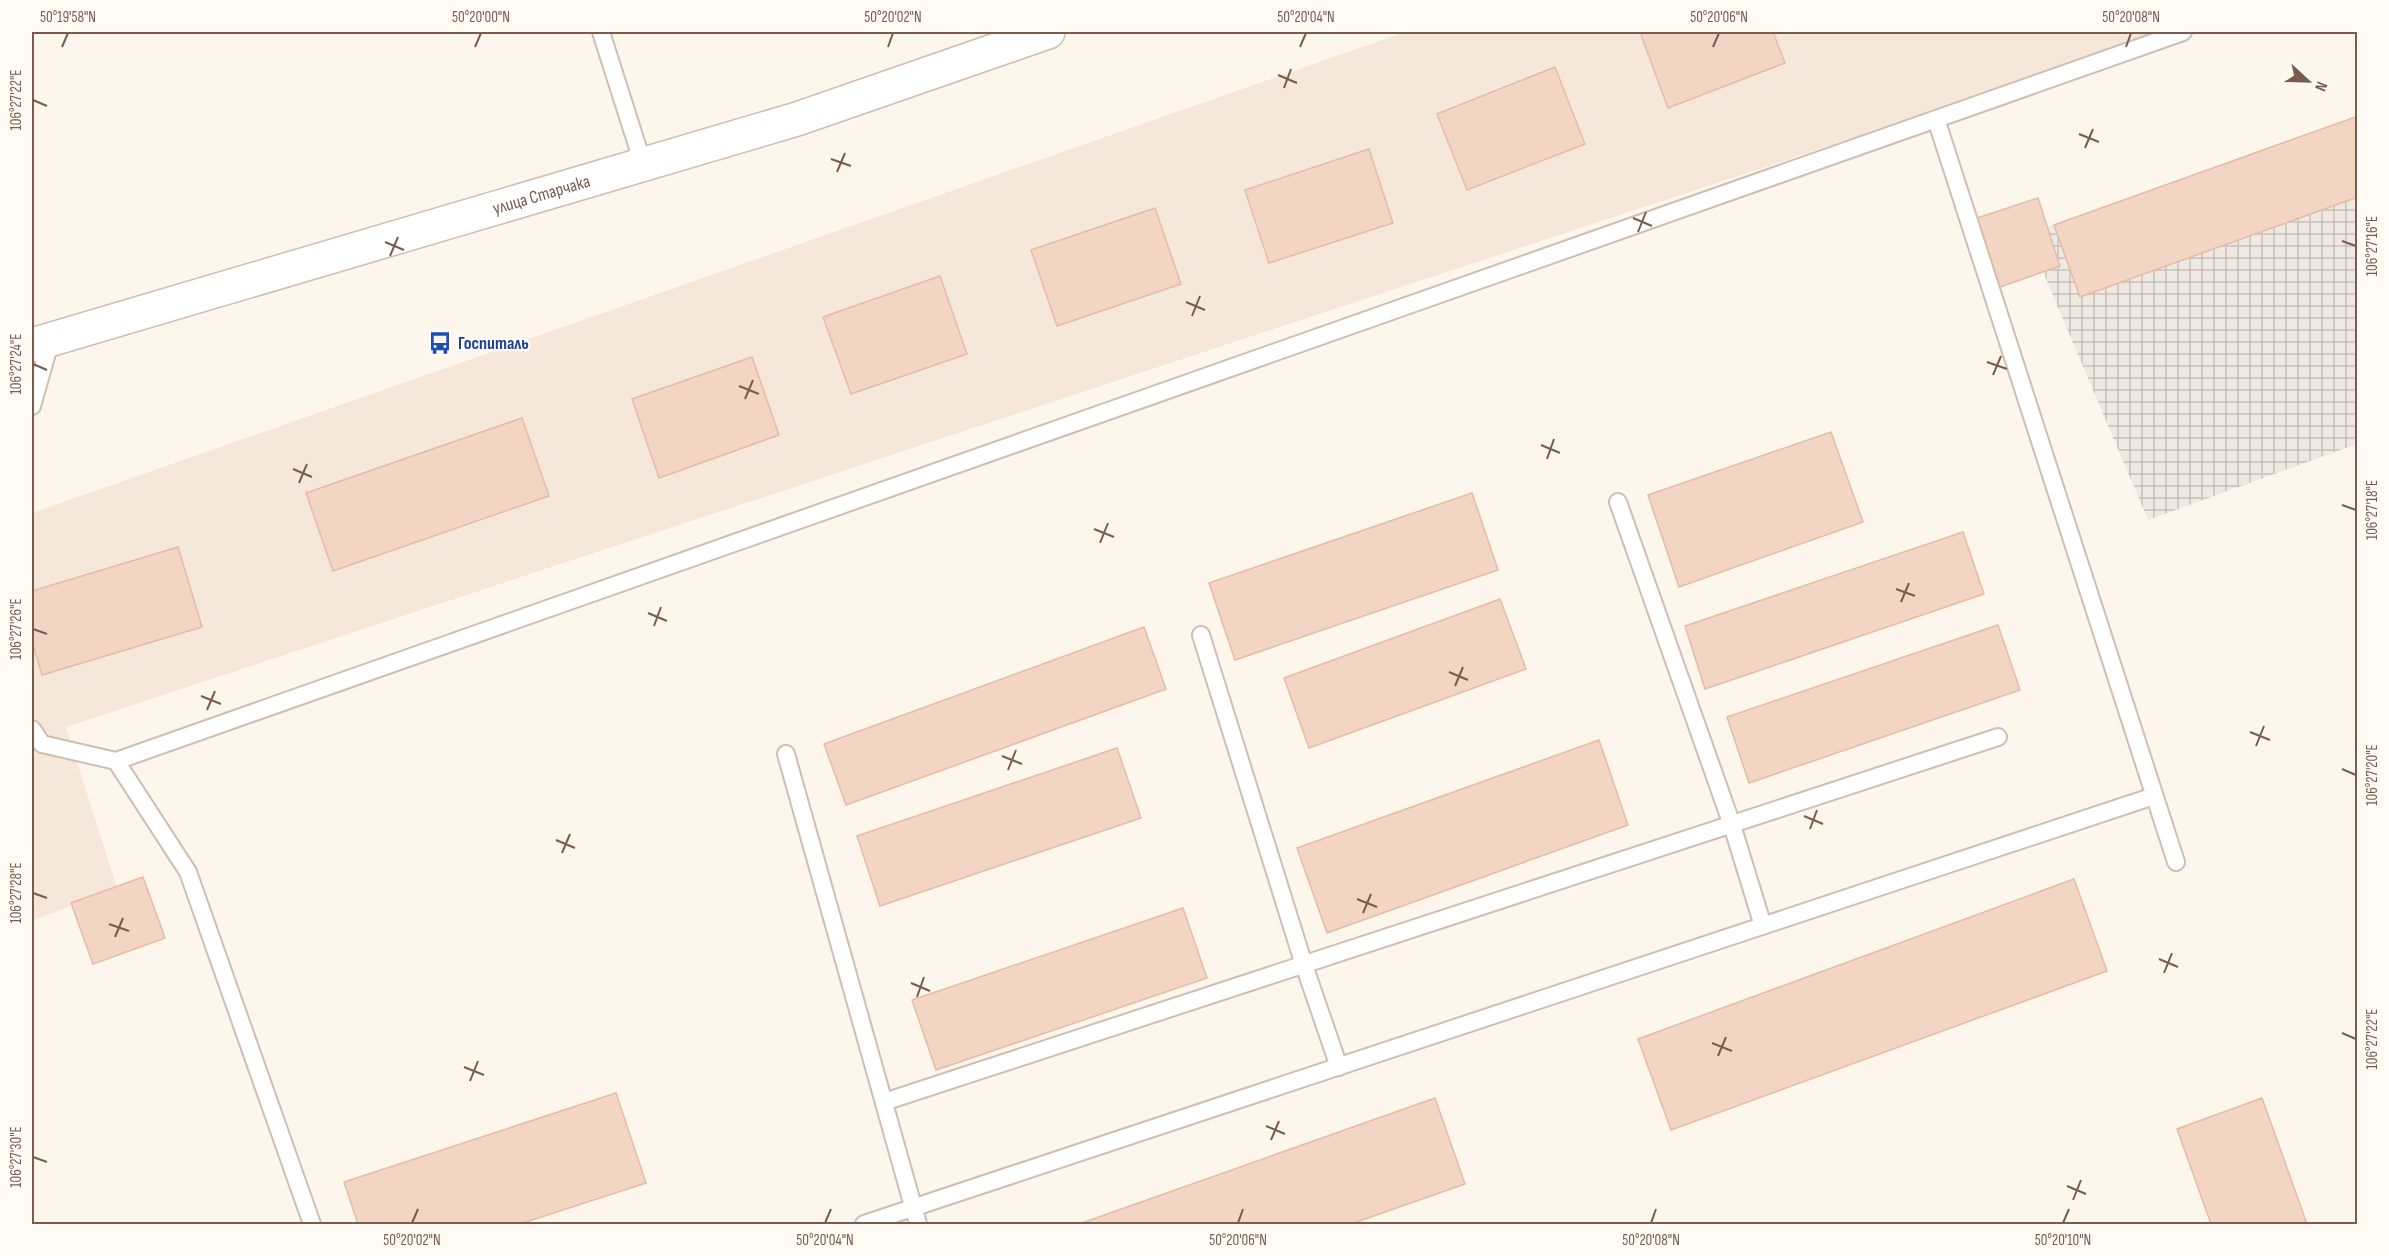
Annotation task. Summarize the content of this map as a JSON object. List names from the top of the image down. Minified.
{"streets":{"street":["улица Старчака"]},"places":{"bus stop":["Госпиталь"]},"north":"right","coordinates":["50°19'58\"N","50°20'00\"N","50°20'02\"N","50°20'04\"N","50°20'06\"N","50°20'08\"N","106°27'22\"E","106°27'16\"E","106°27'24\"E","106°27'18\"E","106°27'26\"E","106°27'20\"E","106°27'28\"E","106°27'30\"E","50°20'10\"N"]}
